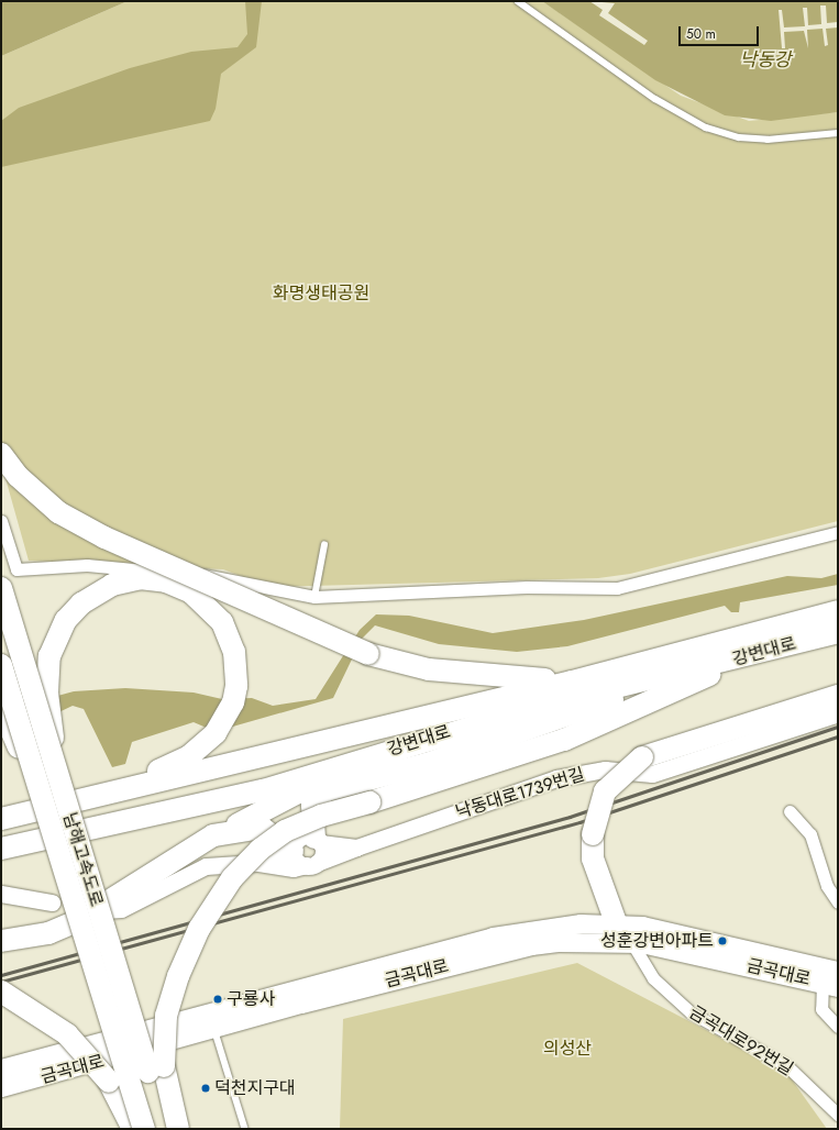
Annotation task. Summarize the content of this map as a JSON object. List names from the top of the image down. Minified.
{"streets":{"highway":["강변대로","남해고속도로"],"main road":["금곡대로"],"street":["낙동대로1739번길","금곡대로92번길"]},"crossings":[["강변대로","남해고속도로"],["금곡대로","금곡대로92번길"]],"water":["낙동강"],"parks":["화명생태공원","의성산"],"places":["성훈강변아파트","구룡사","덕천지구대"],"scale_bar":"50 m"}
